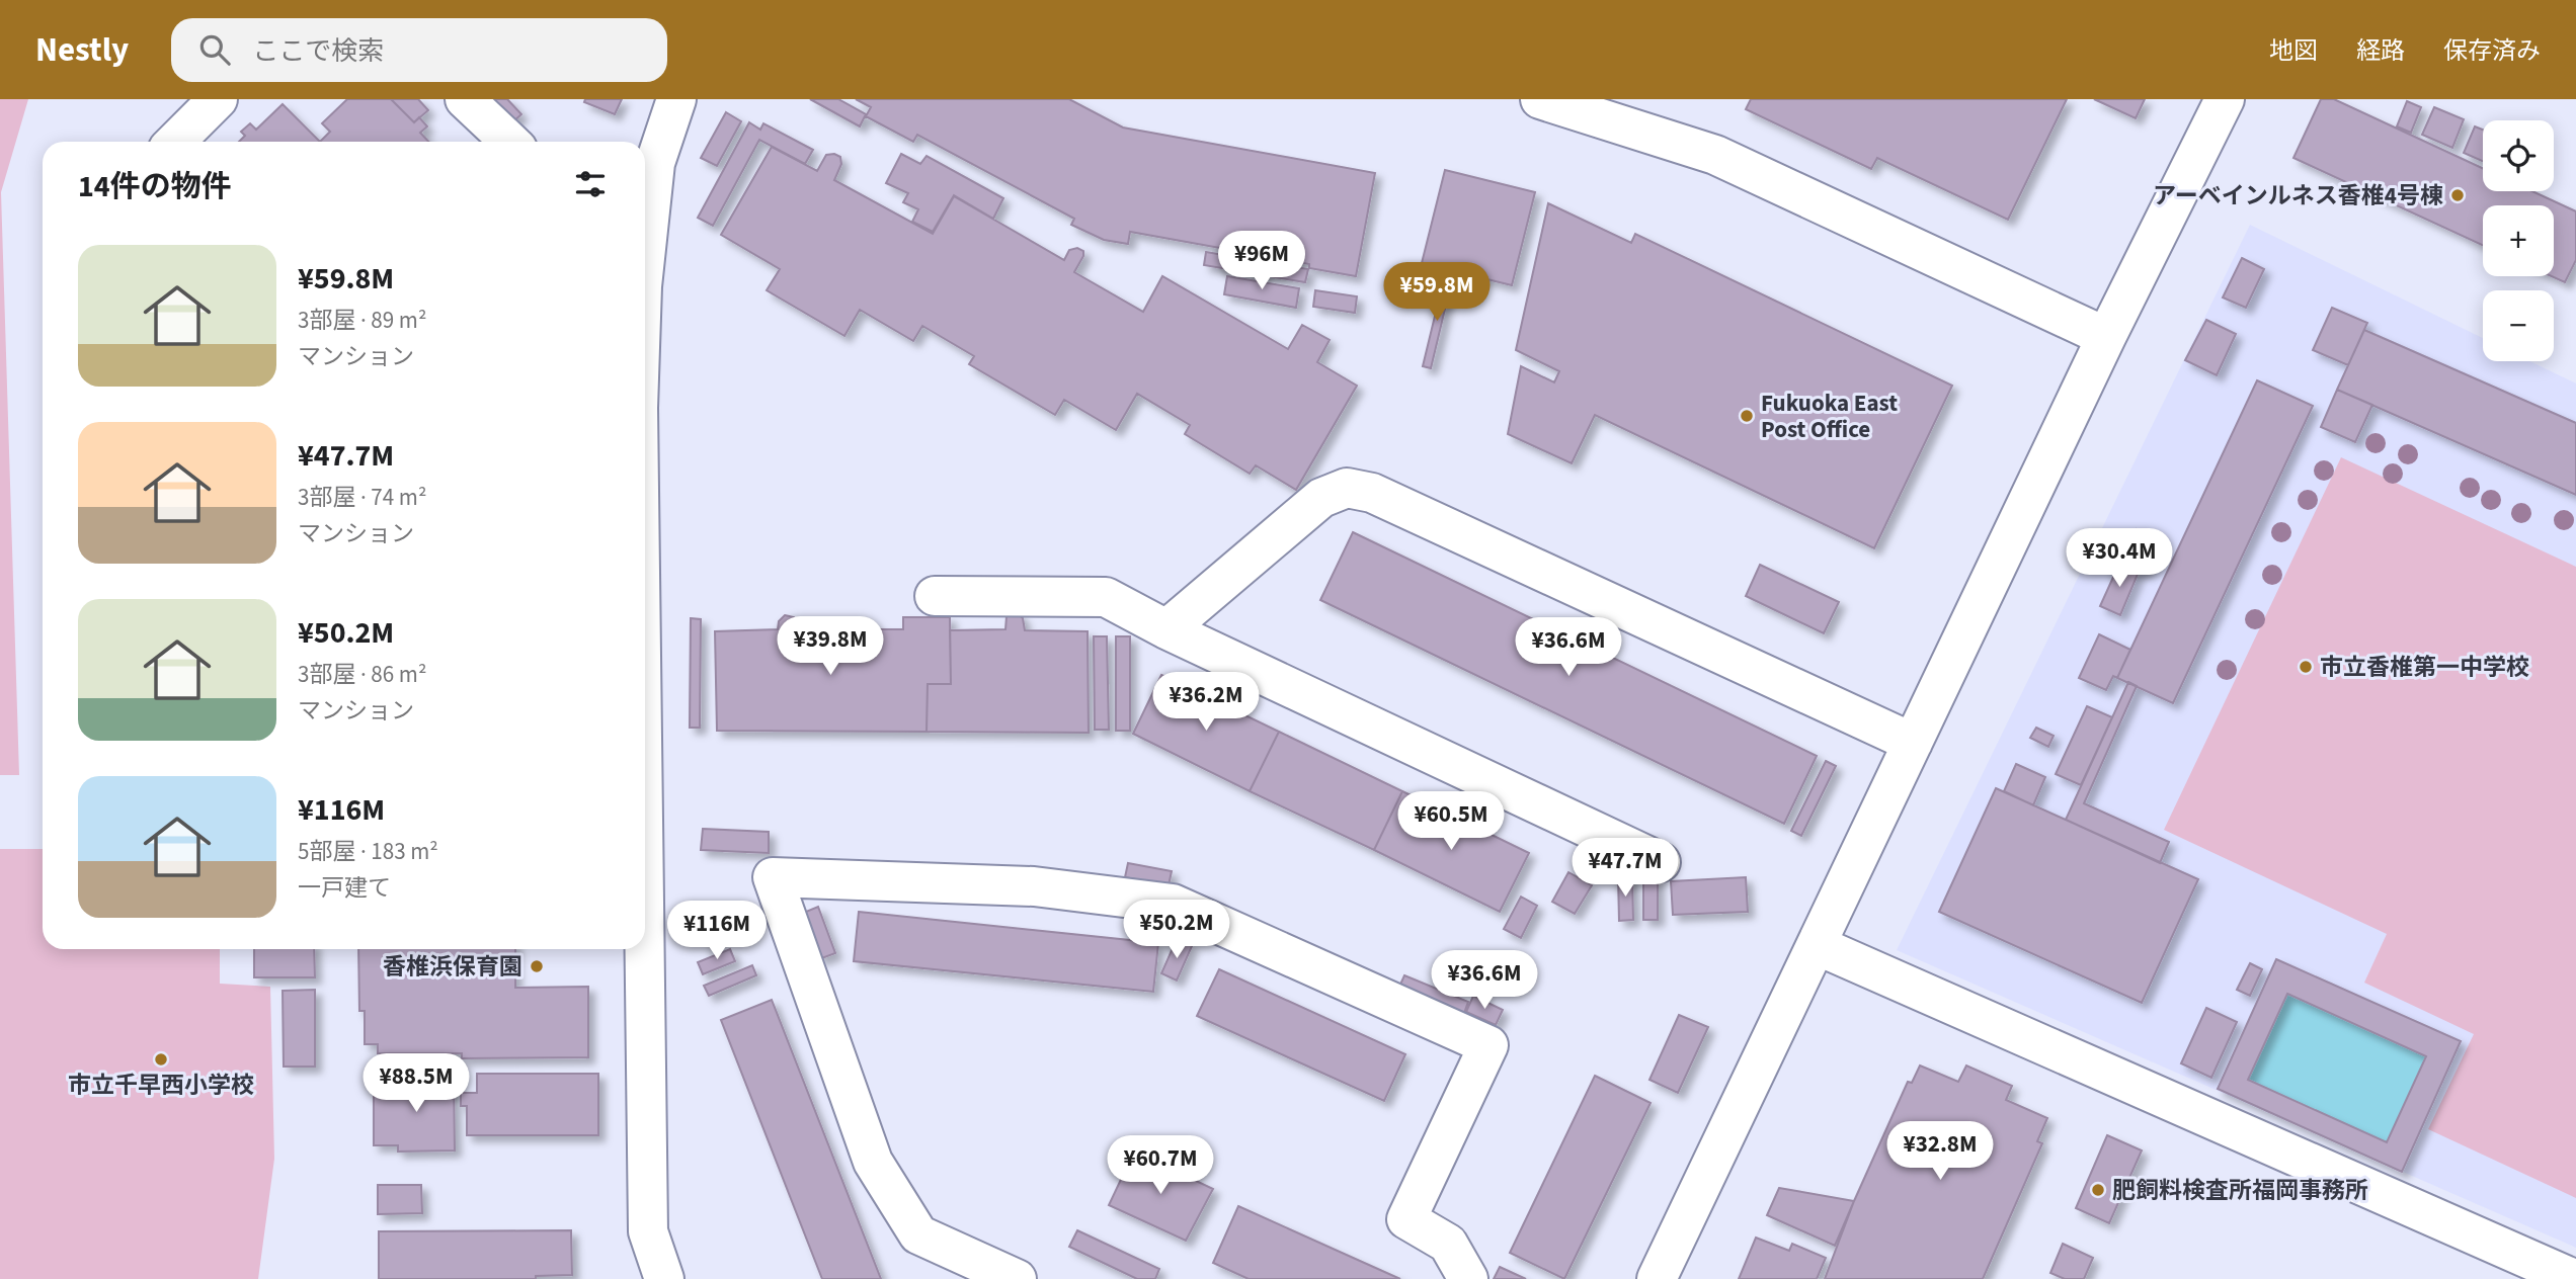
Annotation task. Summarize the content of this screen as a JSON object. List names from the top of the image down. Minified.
{"places":["アーベインルネス香椎4号棟","Fukuoka East Post Office","市立香椎第一中学校","香椎浜保育園","市立千早西小学校","肥飼料検査所福岡事務所"],"page":{"header":"Nestly","search":"ここで検索","nav":["地図","経路","保存済み"],"map_buttons":["+","−"],"heading":"14件の物件","list":[{"name":"¥59.8M","note":"3部屋 · 89 m² · マンション"},{"name":"¥47.7M","note":"3部屋 · 74 m² · マンション"},{"name":"¥50.2M","note":"3部屋 · 86 m² · マンション"},{"name":"¥116M","note":"5部屋 · 183 m² · 一戸建て"}],"price":["¥96M","¥59.8M","¥30.4M","¥39.8M","¥36.6M","¥36.2M","¥60.5M","¥47.7M","¥50.2M","¥116M","¥36.6M","¥88.5M","¥32.8M","¥60.7M"]}}
